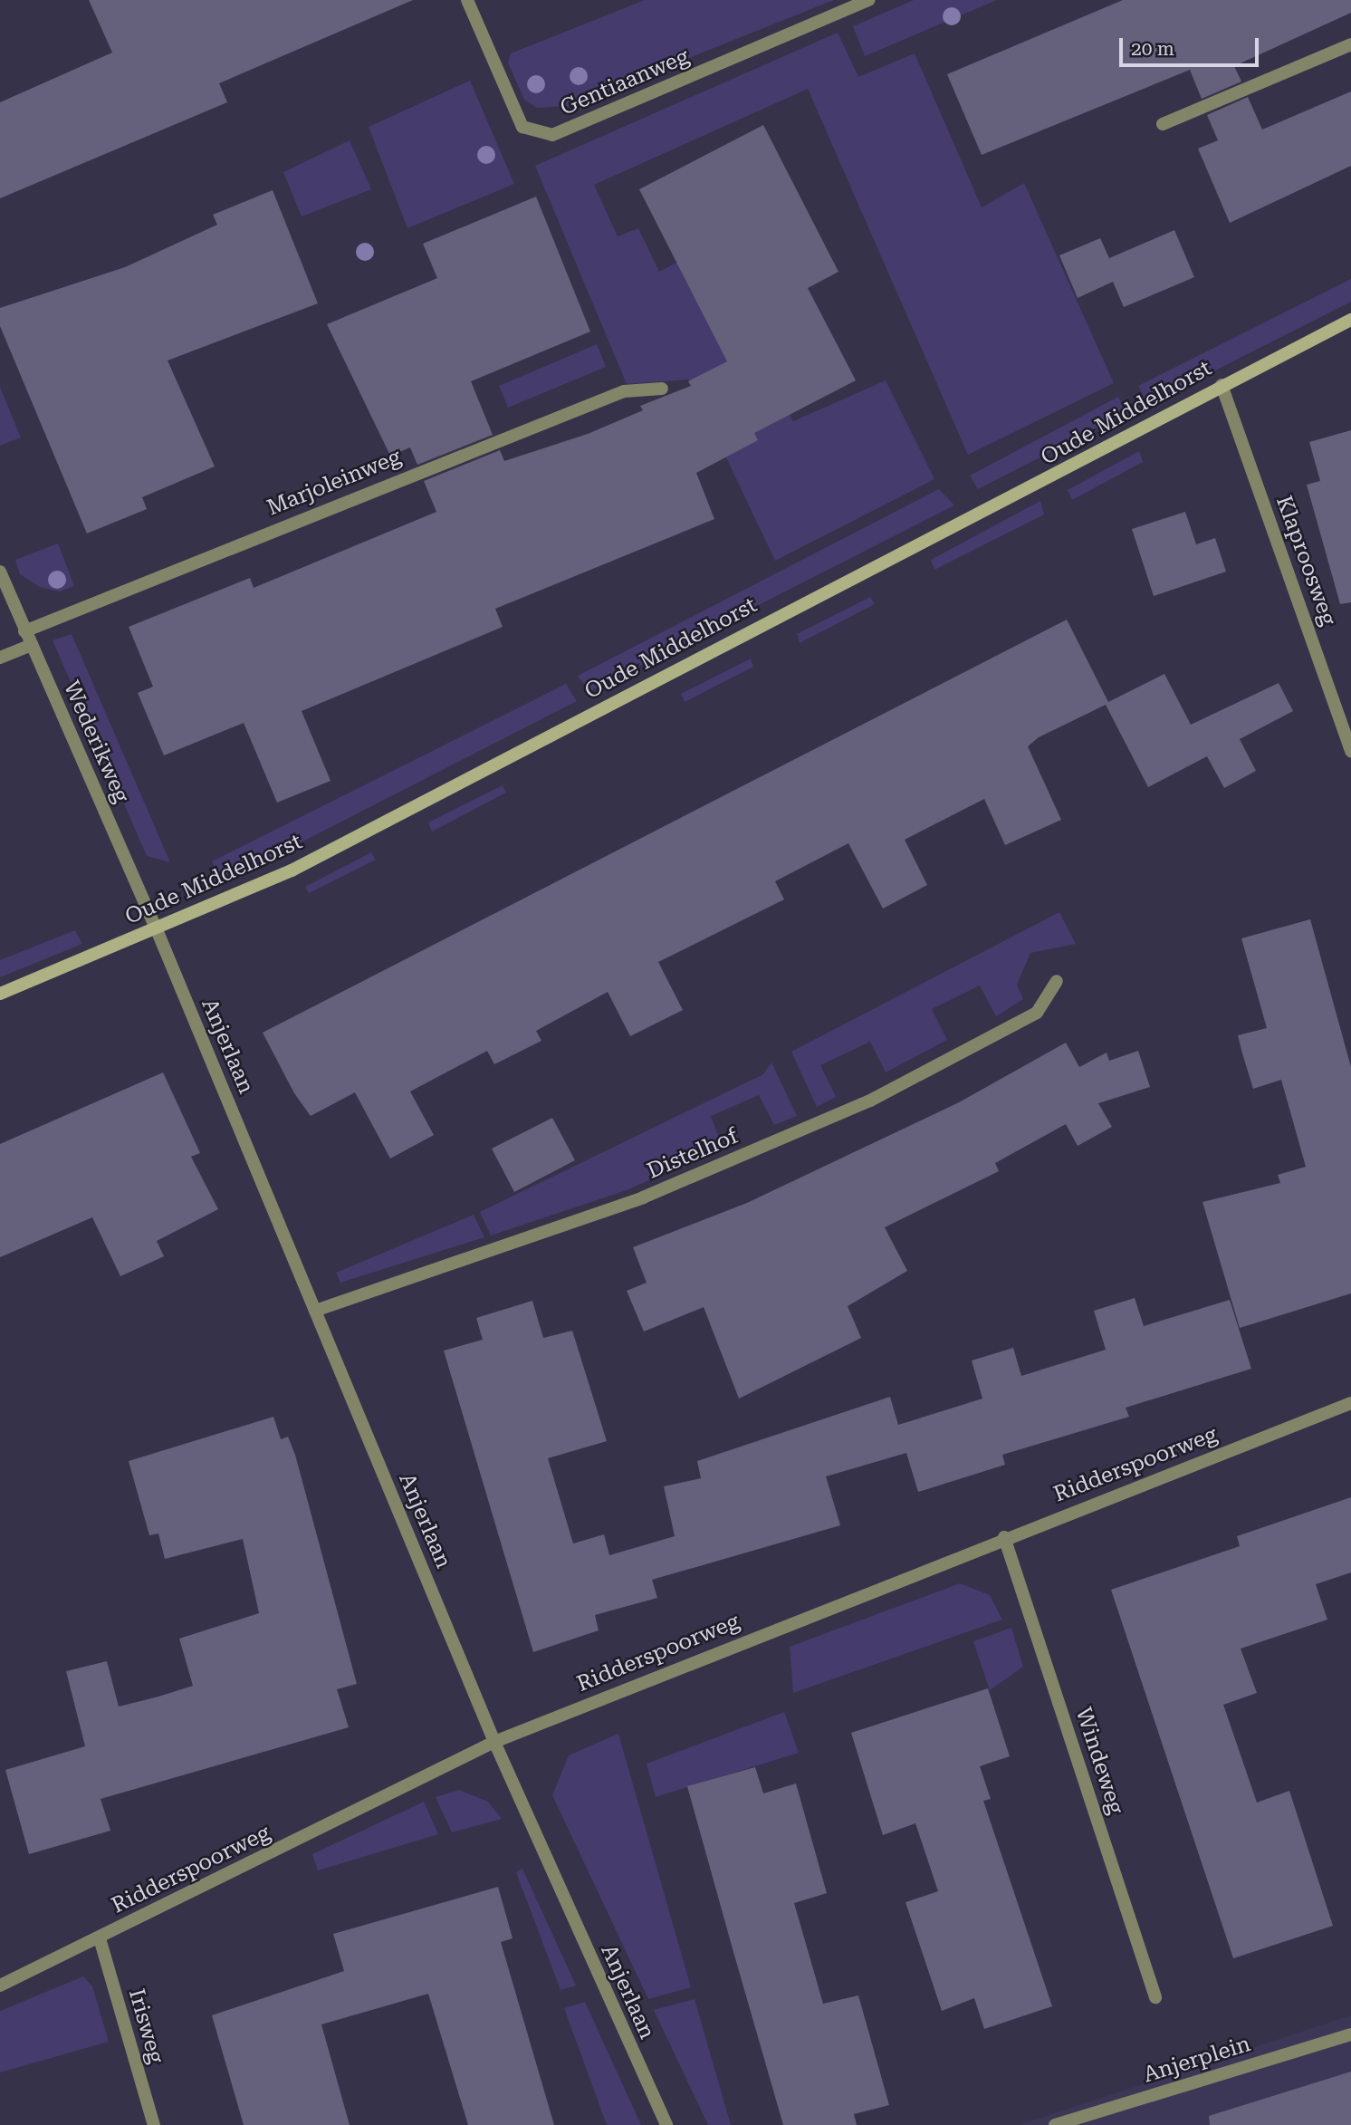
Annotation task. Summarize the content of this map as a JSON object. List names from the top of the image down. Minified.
{"streets":{"street":["Gentiaanweg","Oude Middelhorst","Marjoleinweg","Klaproosweg","Wederikweg","Anjerlaan","Distelhof","Ridderspoorweg","Windeweg","Irisweg","Anjerplein"]},"crossings":[["Oude Middelhorst","Klaproosweg"],["Oude Middelhorst","Wederikweg"],["Oude Middelhorst","Anjerlaan"],["Marjoleinweg","Wederikweg"],["Wederikweg","Anjerlaan"],["Anjerlaan","Distelhof"],["Anjerlaan","Ridderspoorweg"],["Ridderspoorweg","Windeweg"],["Ridderspoorweg","Irisweg"]],"scale_bar":"20 m"}
